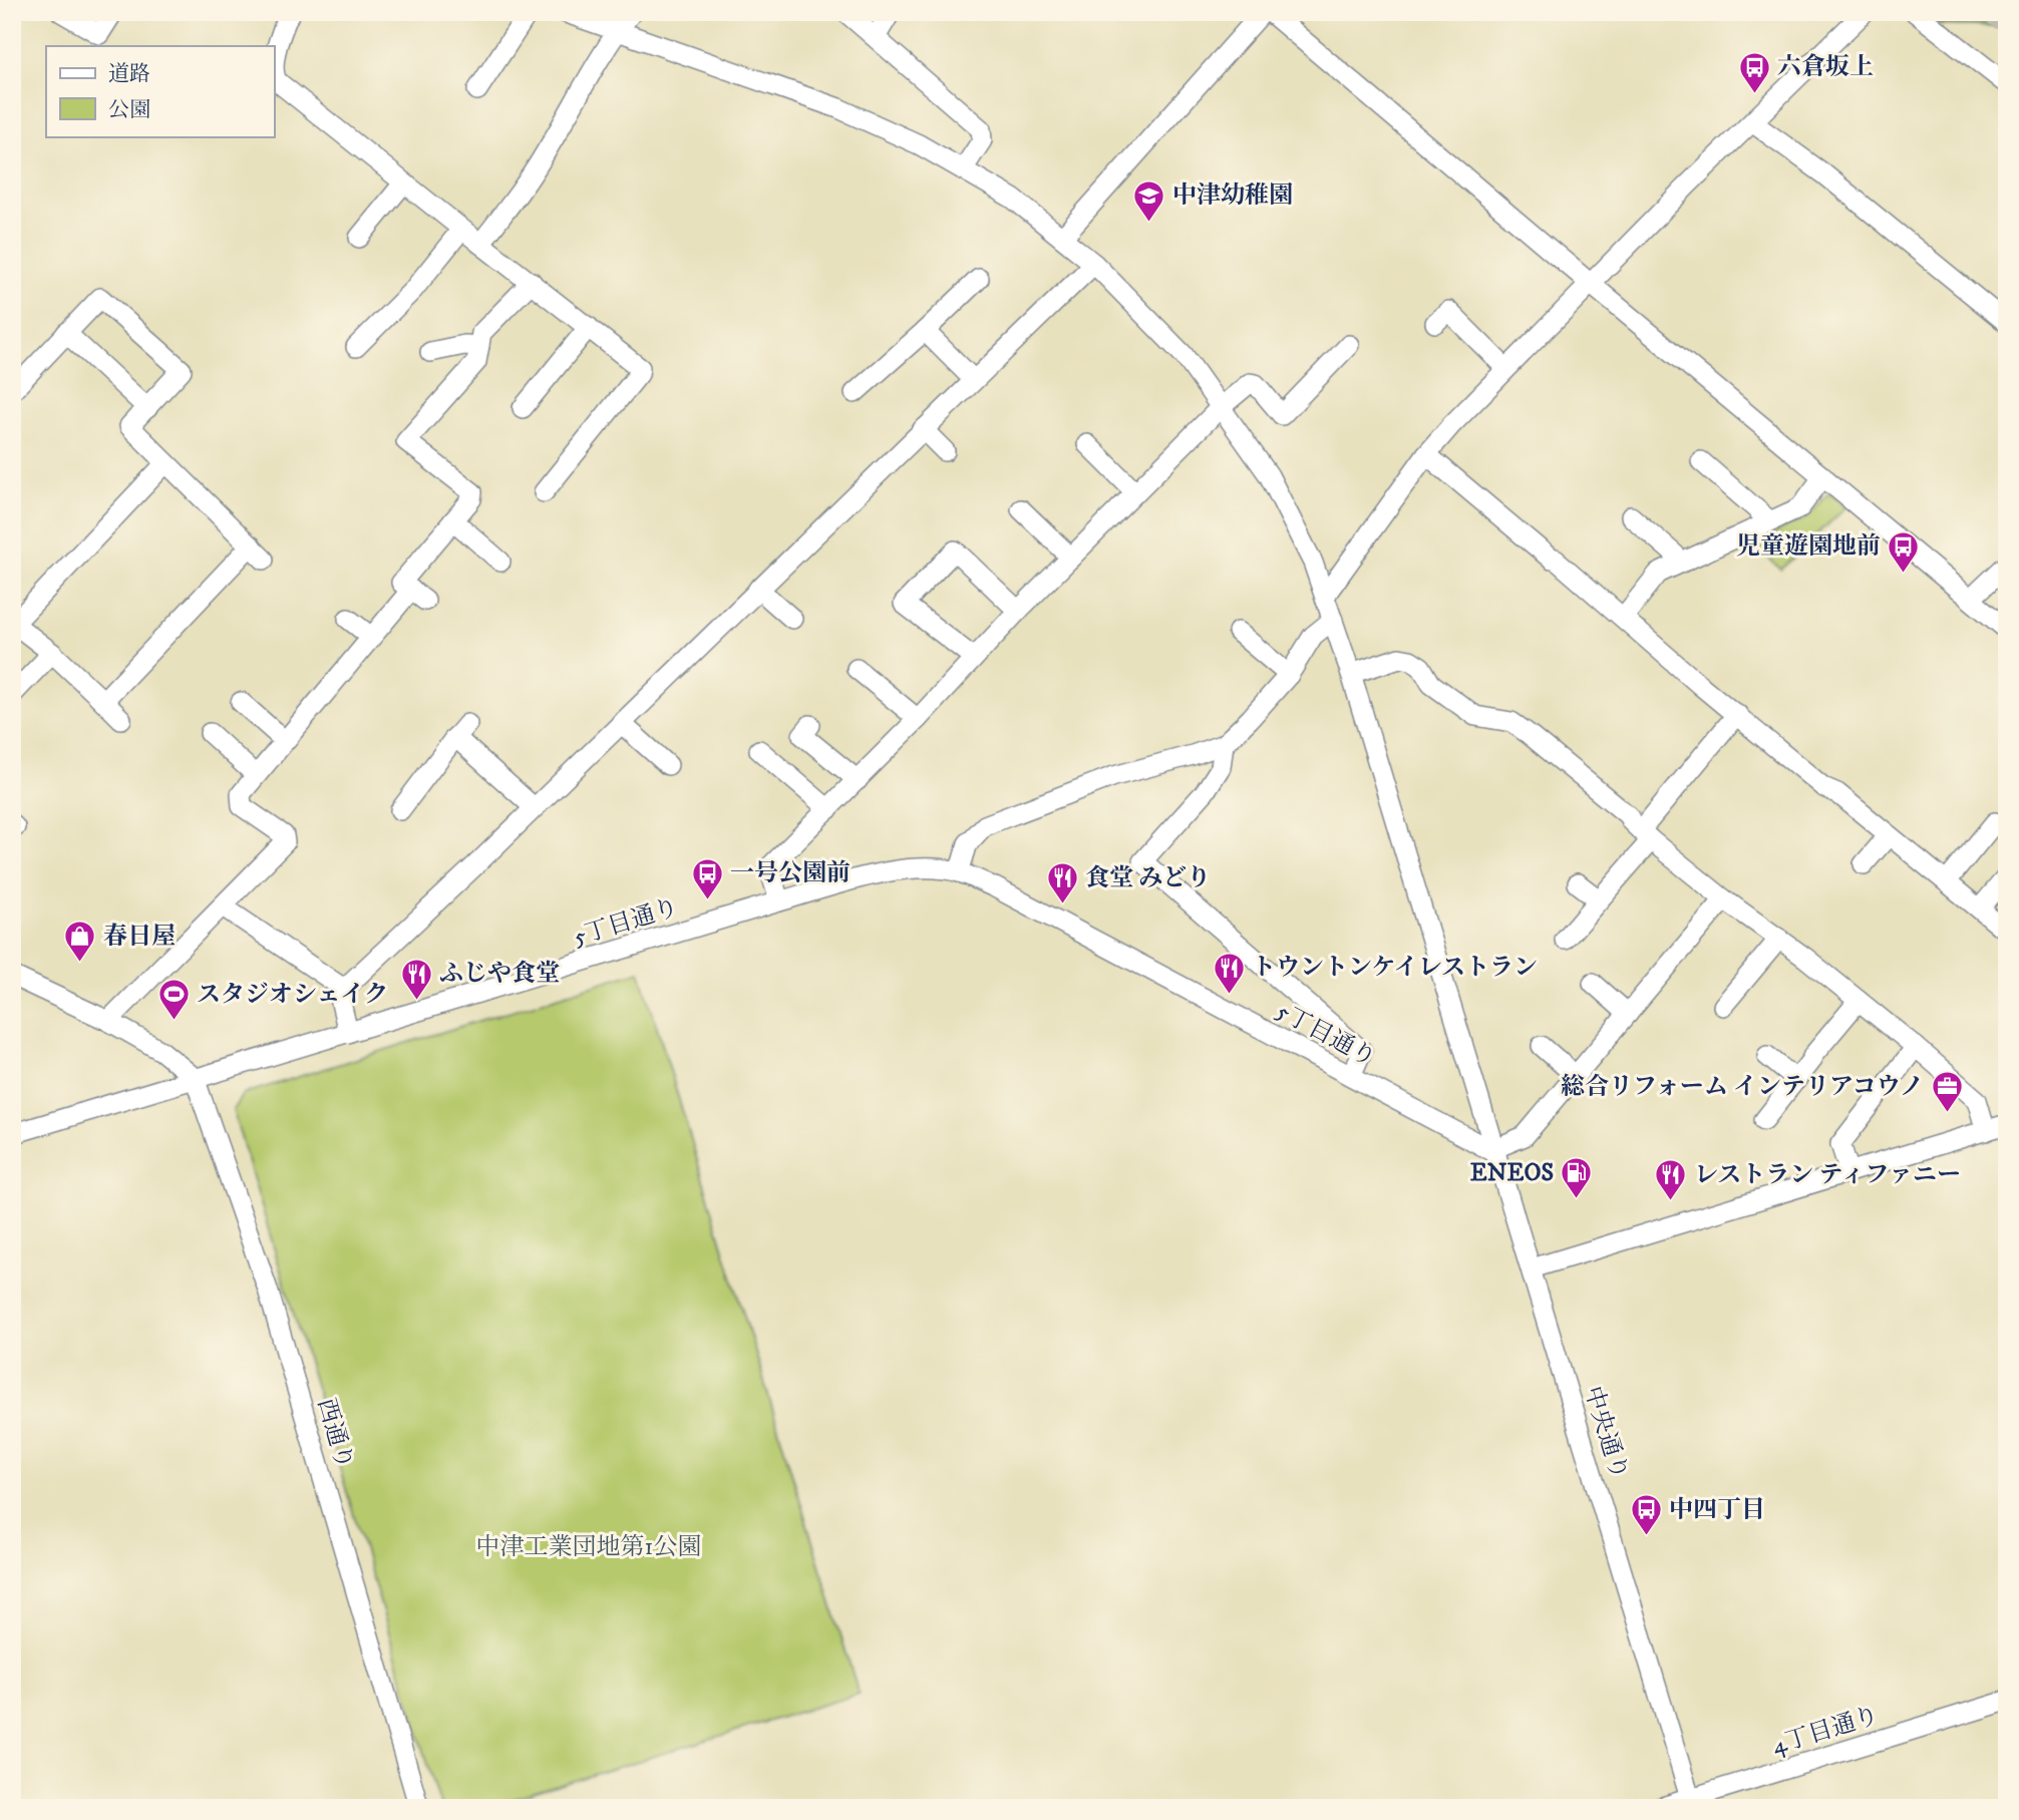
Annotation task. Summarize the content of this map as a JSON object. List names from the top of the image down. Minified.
{"streets":{"street":["5丁目通り","中央通り","西通り","4丁目通り"]},"crossings":[["5丁目通り","中央通り"],["5丁目通り","西通り"],["中央通り","4丁目通り"]],"parks":["中津工業団地第1公園"],"places":{"bus stop":["六倉坂上","児童遊園地前","一号公園前","中四丁目"],"school or university":["中津幼稚園"],"restaurant":["食堂 みどり","トウントンケイレストラン","ふじや食堂","レストラン ティファニー"],"shop":["春日屋"],"sports":["スタジオシェイク"],"office":["総合リフォーム インテリアコウノ"],"fuel station":["ENEOS"]},"legend":["道路","公園"]}
